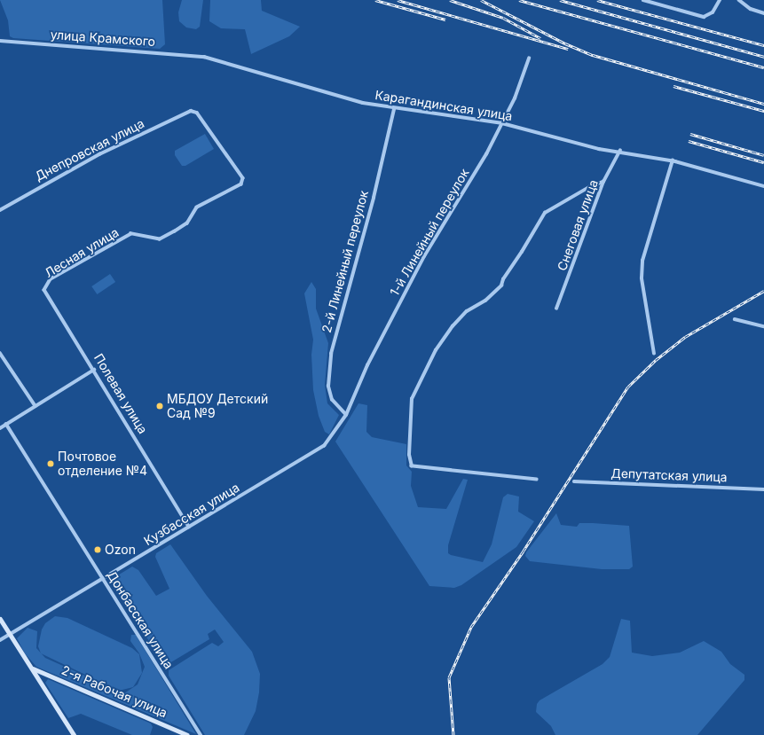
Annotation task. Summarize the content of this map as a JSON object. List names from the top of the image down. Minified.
{"streets":{"main road":["2-я Рабочая улица"],"street":["улица Крамского","Карагандинская улица","Днепровская улица","Снеговая улица","1-й Линейный переулок","Лесная улица","2-й Линейный переулок","Полевая улица","Депутатская улица","Кузбасская улица","Донбасская улица"]},"crossings":[["улица Крамского","Карагандинская улица"],["Карагандинская улица","Снеговая улица"],["Карагандинская улица","1-й Линейный переулок"],["Карагандинская улица","2-й Линейный переулок"],["Днепровская улица","Лесная улица"],["1-й Линейный переулок","2-й Линейный переулок"],["1-й Линейный переулок","Кузбасская улица"],["Лесная улица","Полевая улица"],["2-й Линейный переулок","Кузбасская улица"],["Полевая улица","Кузбасская улица"],["Кузбасская улица","Донбасская улица"]],"places":["МБДОУ Детский Сад №9","Почтовое отделение №4","Ozon"]}
